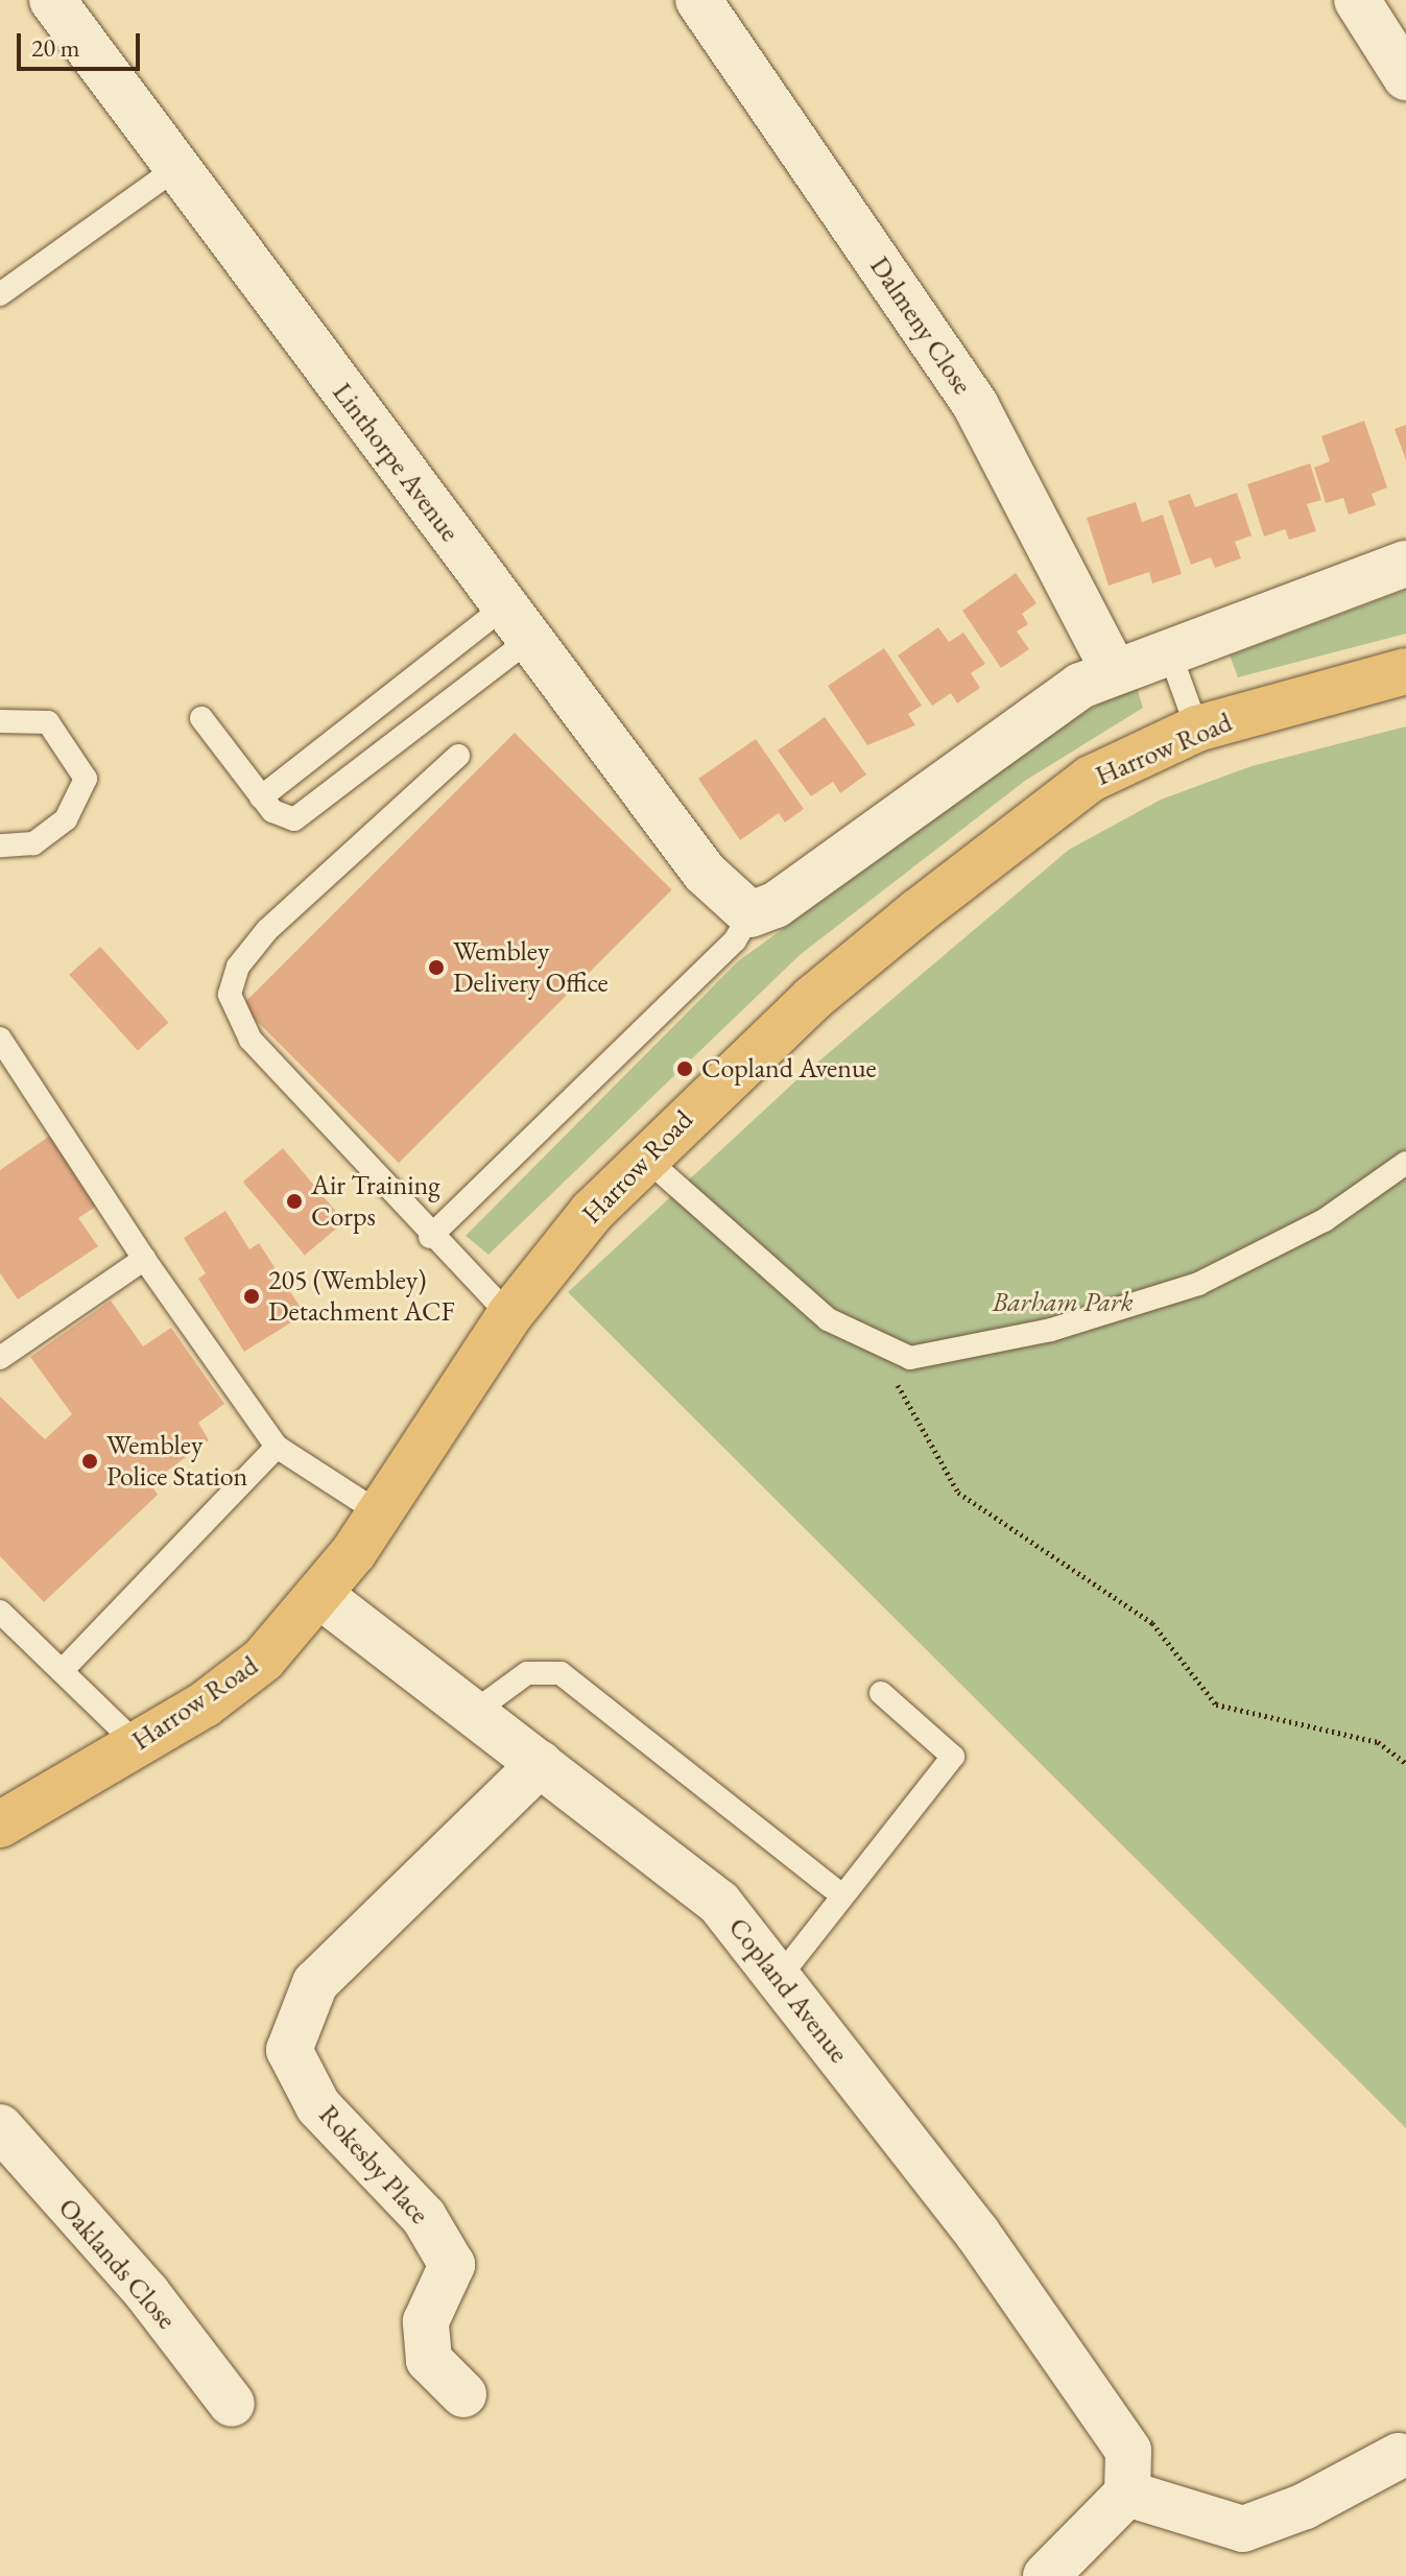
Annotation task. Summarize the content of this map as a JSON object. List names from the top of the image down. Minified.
{"streets":{"main road":["Harrow Road"],"street":["Dalmeny Close","Linthorpe Avenue","Copland Avenue","Rokesby Place","Oaklands Close"]},"crossings":[["Harrow Road","Copland Avenue"],["Copland Avenue","Rokesby Place"]],"parks":["Barham Park"],"places":["Wembley Delivery Office","Copland Avenue","Air Training Corps","205 (Wembley) Detachment ACF","Wembley Police Station"],"scale_bar":"20 m"}
